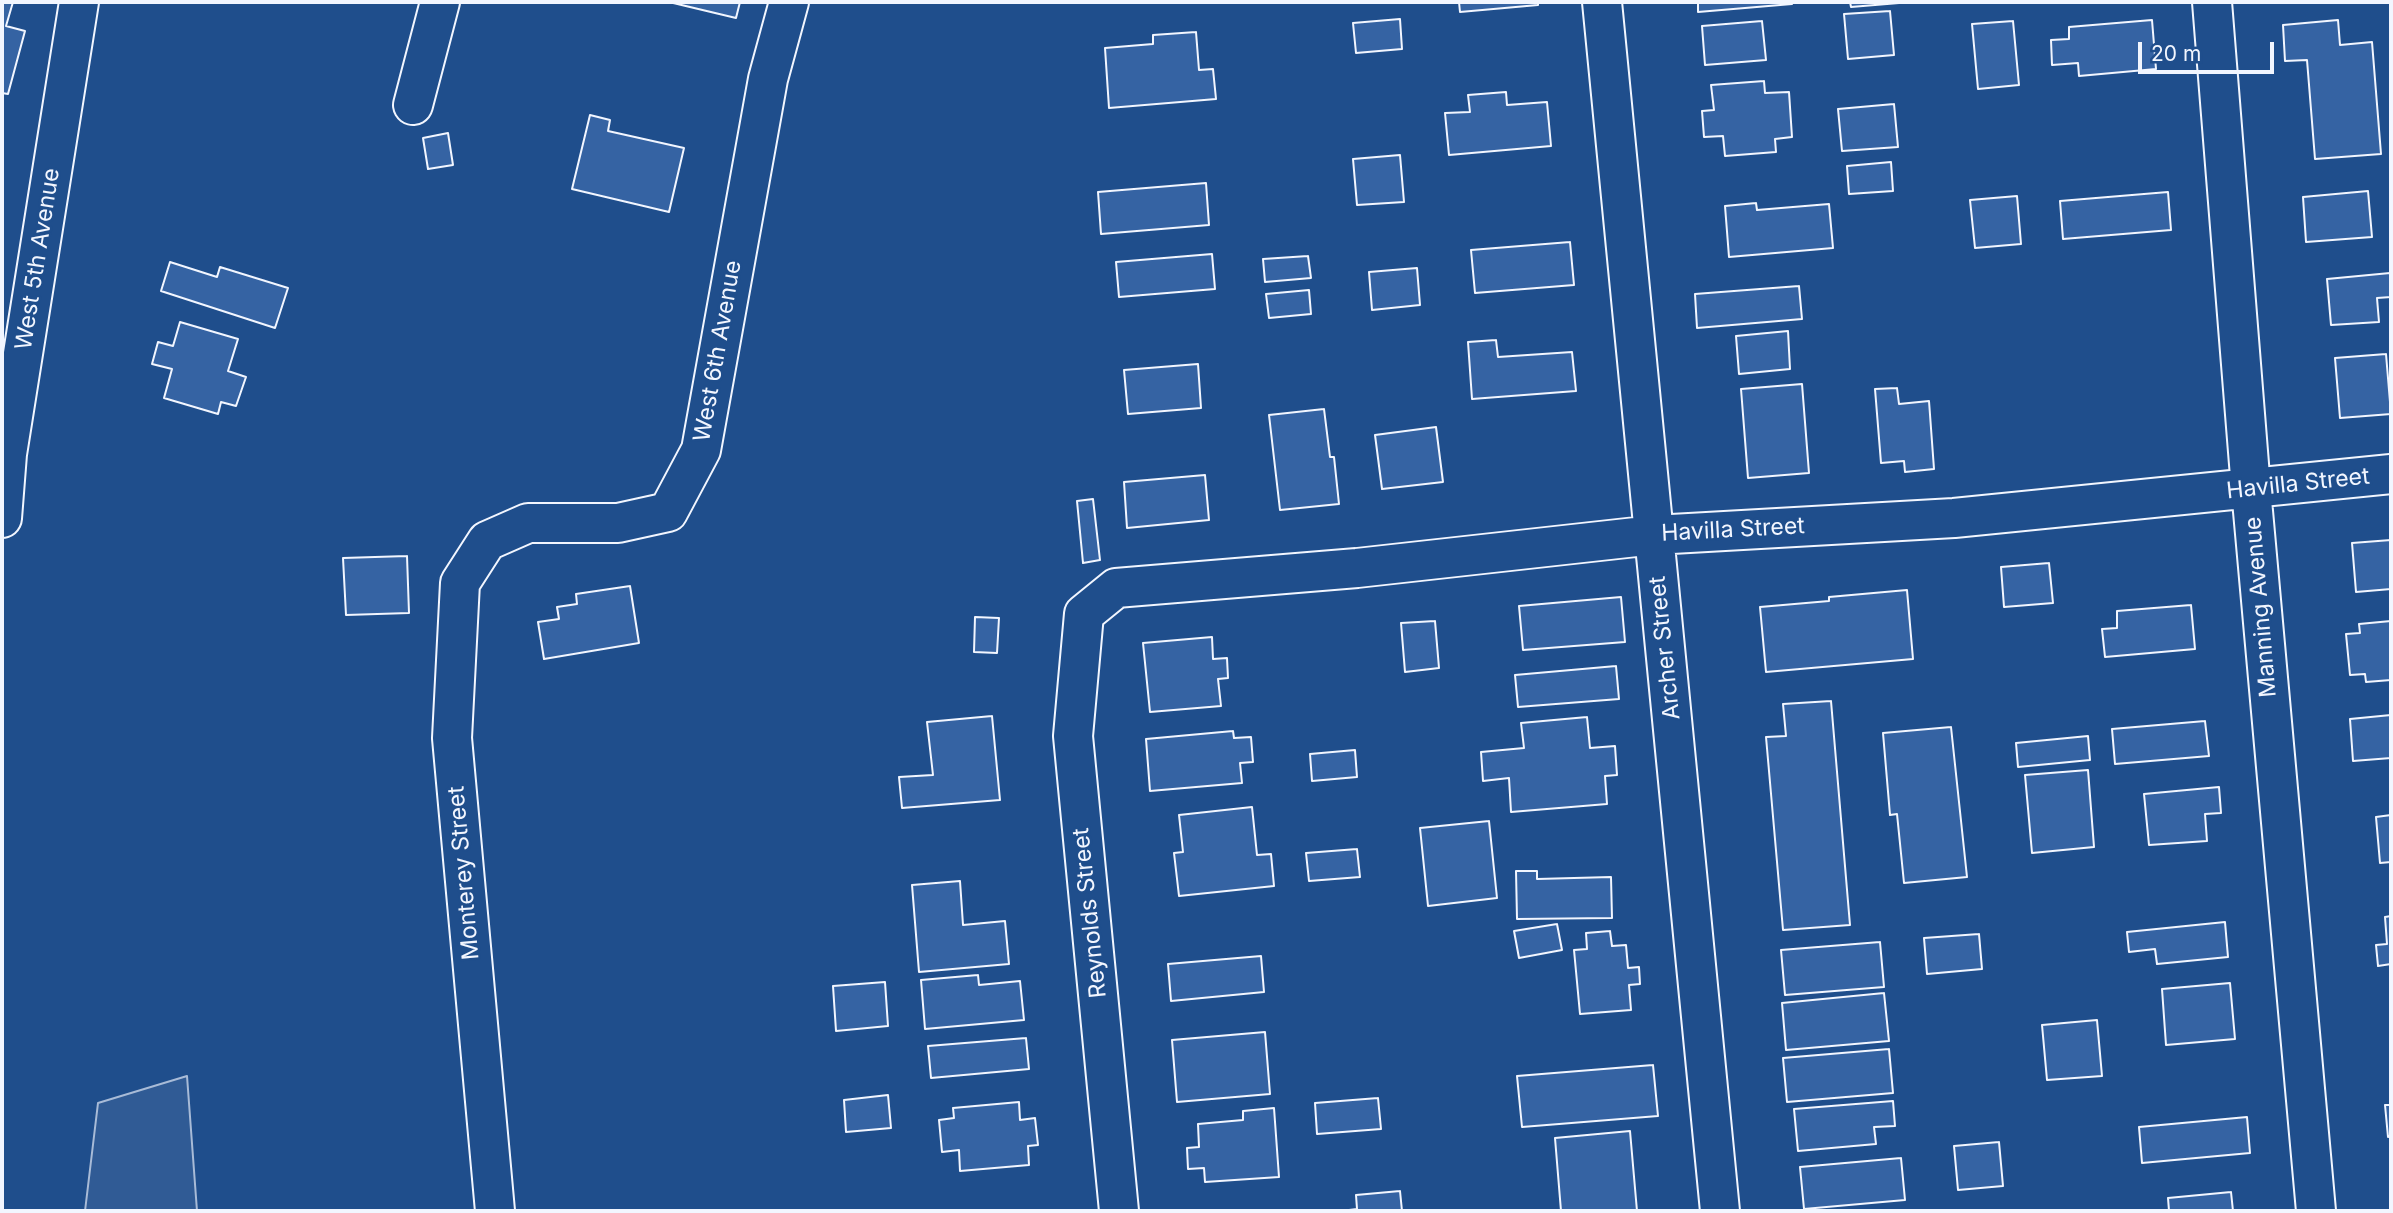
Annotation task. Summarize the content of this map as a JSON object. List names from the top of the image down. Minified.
{"streets":{"street":["West 5th Avenue","West 6th Avenue","Havilla Street","Manning Avenue","Archer Street","Monterey Street","Reynolds Street"]},"crossings":[["West 6th Avenue","Monterey Street"],["Havilla Street","Manning Avenue"],["Havilla Street","Archer Street"],["Havilla Street","Reynolds Street"]],"scale_bar":"20 m"}
